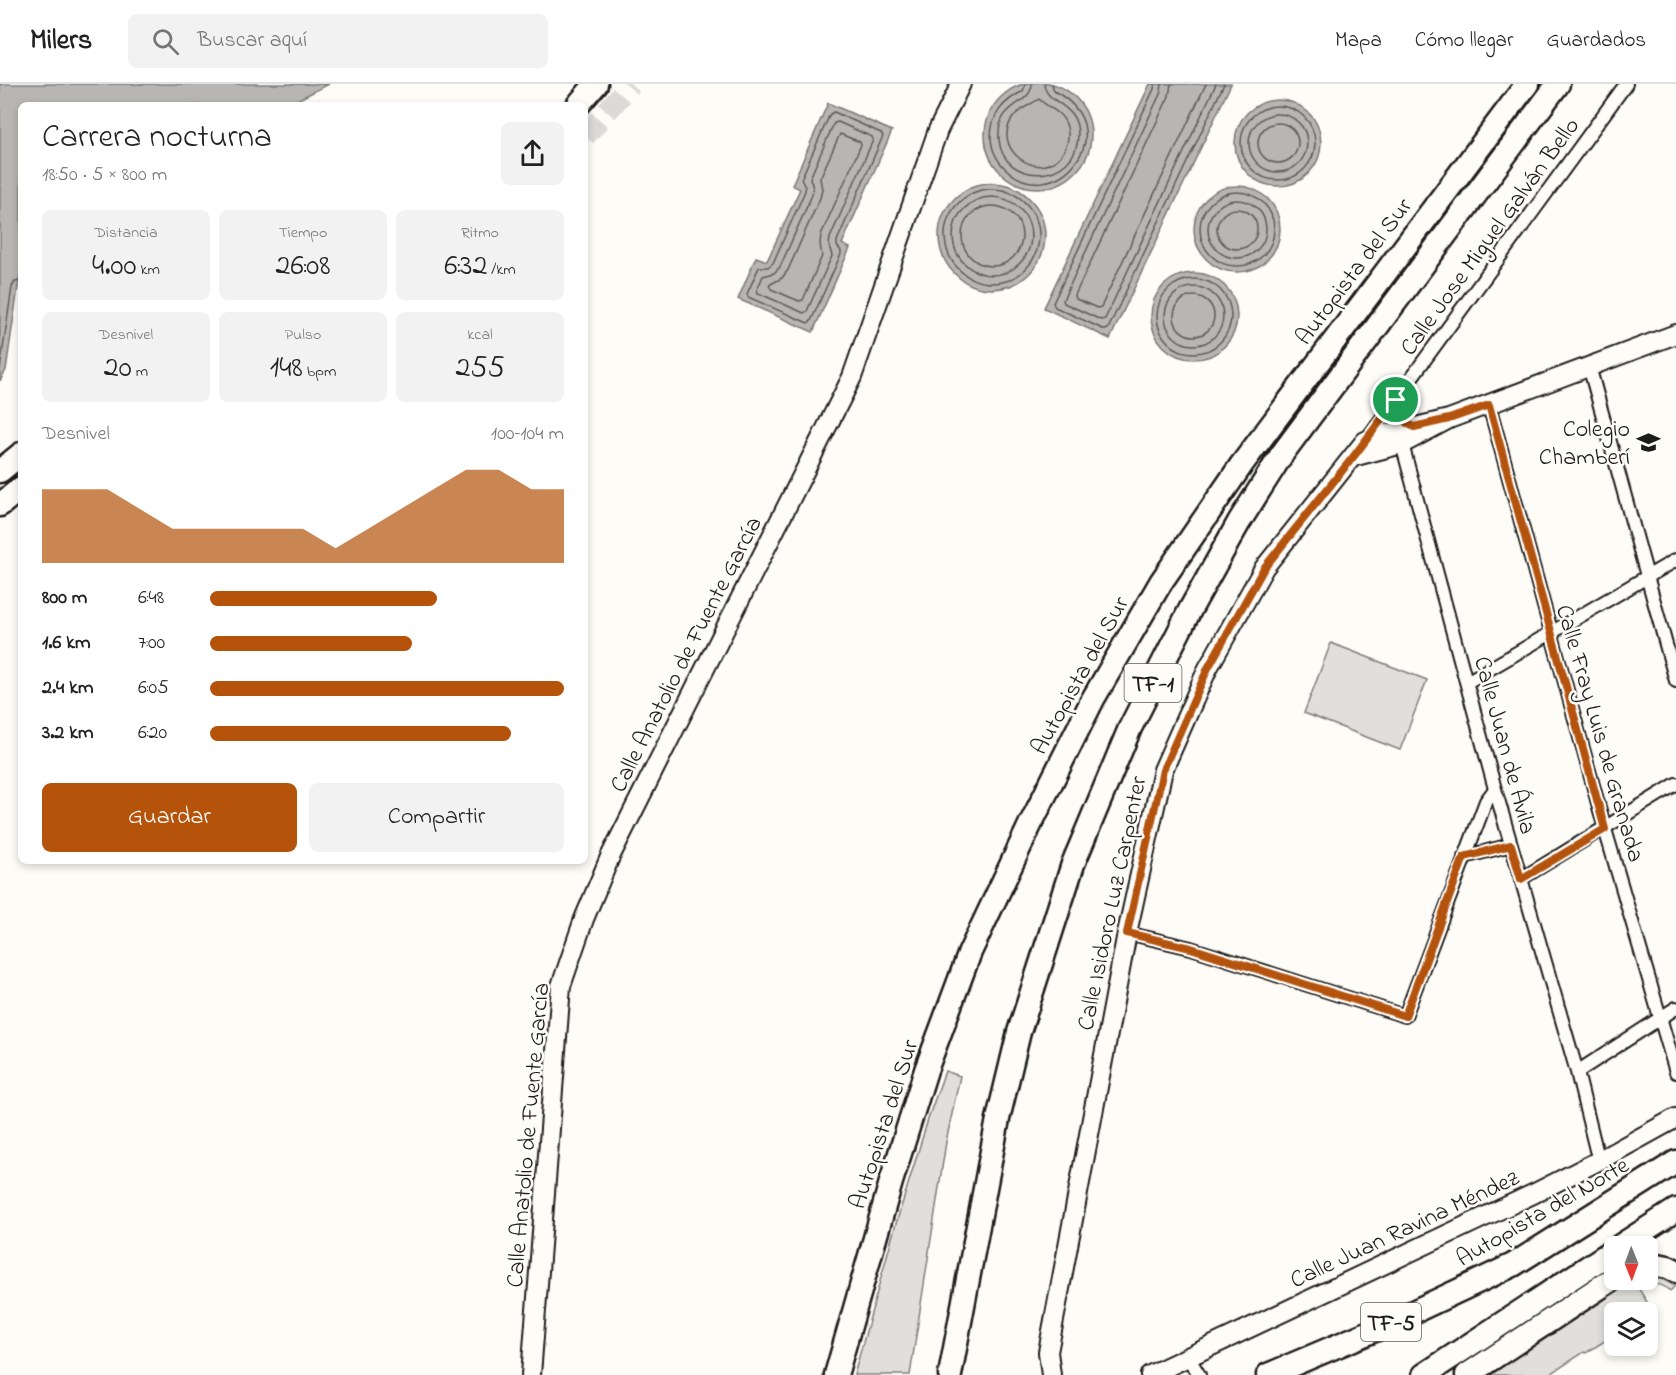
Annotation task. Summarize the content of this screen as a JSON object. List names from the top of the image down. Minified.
{"streets":{"highway":["Autopista del Sur","TF-1","Autopista del Norte","TF-5"],"street":["Calle Jose Miguel Galván Bello","Calle Anatolio de Fuente García","Calle Fray Luis de Granada","Calle Juan de Ávila","Calle Isidoro Luz Carpenter","Calle Juan Ravina Méndez"]},"crossings":[["Calle Jose Miguel Galván Bello","Calle Isidoro Luz Carpenter"],["Calle Juan de Ávila","Calle Juan Ravina Méndez"]],"places":{"school or university":["Colegio Chamberí"]},"north":"bottom","page":{"header":"Milers","search":"Buscar aquí","nav":["Mapa","Cómo llegar","Guardados"],"heading":["Carrera nocturna","18:50 · 5 × 800 m"],"stats":[["Distancia","4.00 km"],["Tiempo","26:08"],["Ritmo","6:32 /km"],["Desnivel","20 m"],["Pulso","148 bpm"],["kcal","255"]],"chart":["Desnivel","100–104 m"],"list":[{"name":"800 m","note":"6:48"},{"name":"1.6 km","note":"7:00"},{"name":"2.4 km","note":"6:05"},{"name":"3.2 km","note":"6:20"}],"buttons":["Guardar","Compartir"]}}
